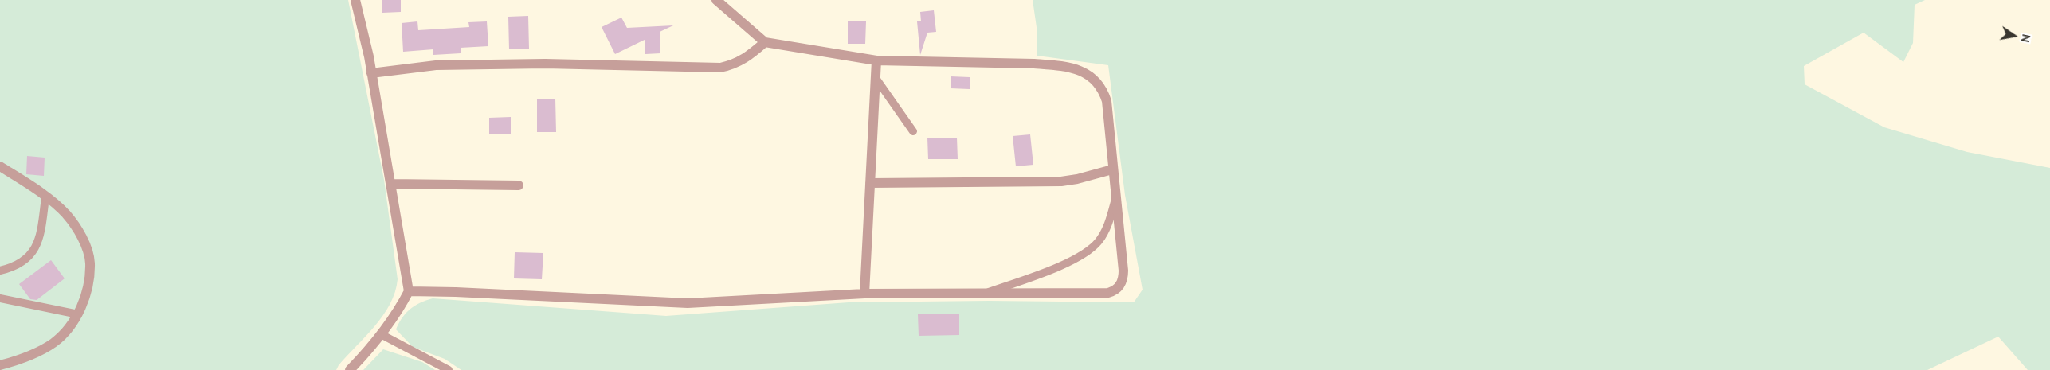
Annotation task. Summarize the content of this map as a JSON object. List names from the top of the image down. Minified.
{"north":"right"}
